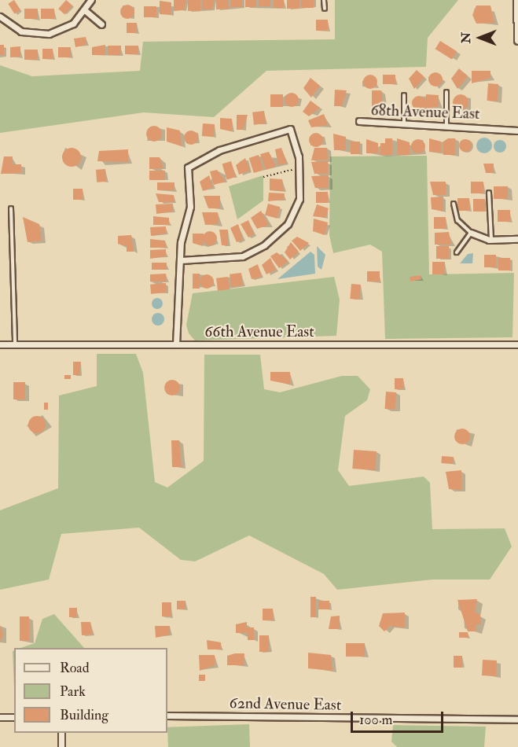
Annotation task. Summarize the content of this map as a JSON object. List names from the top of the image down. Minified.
{"streets":{"street":["68th Avenue East","66th Avenue East","62nd Avenue East"]},"legend":["Road","Park","Building"],"scale_bar":"100 m","north":"left"}
